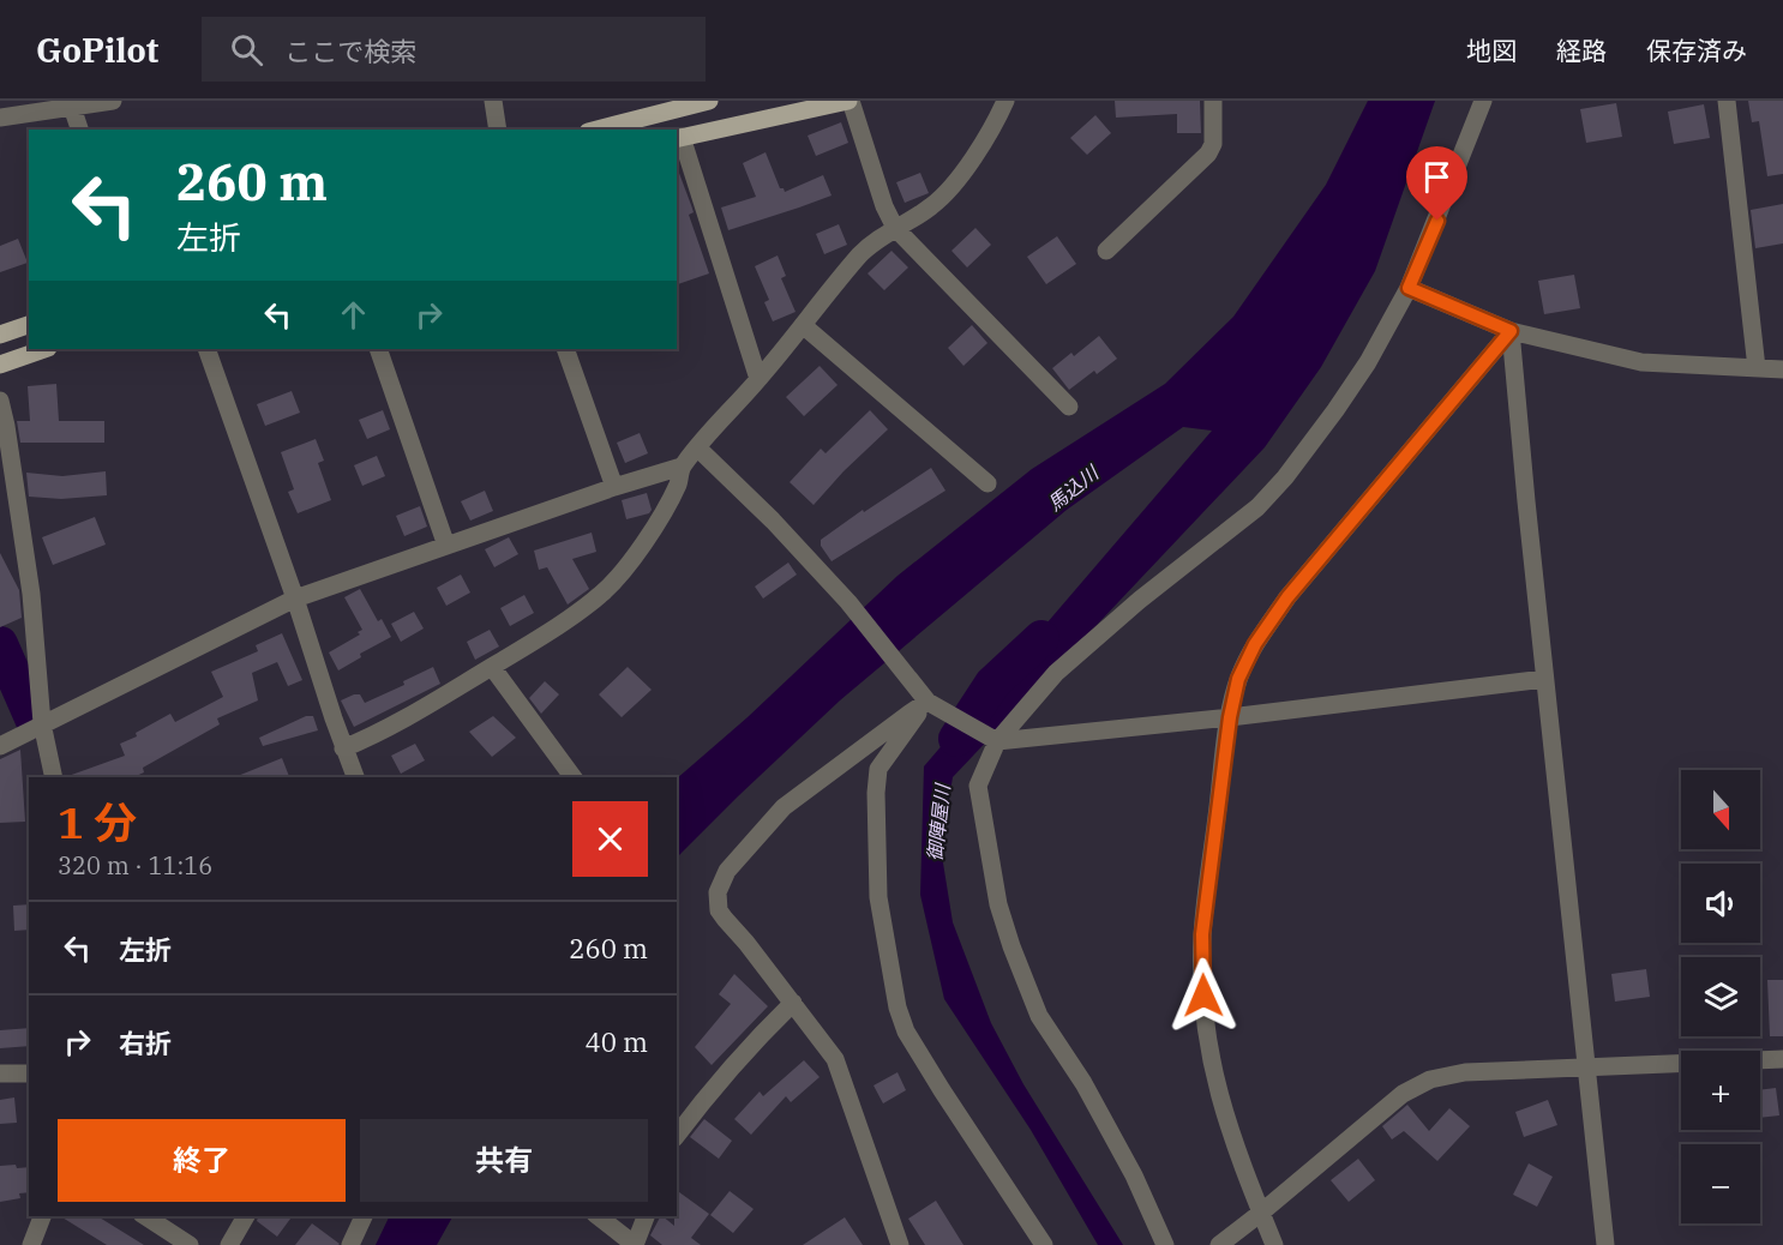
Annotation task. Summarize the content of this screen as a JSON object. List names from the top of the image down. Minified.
{"water":["馬込川","御陣屋川"],"north":"bottom","page":{"header":"GoPilot","search":"ここで検索","nav":["地図","経路","保存済み"],"turn":["260 m","左折"],"map_buttons":["+","−"],"heading":["1 分","320 m · 11:16"],"list":[{"name":"左折","value":"260 m"},{"name":"右折","value":"40 m"}],"buttons":["終了","共有"]}}
